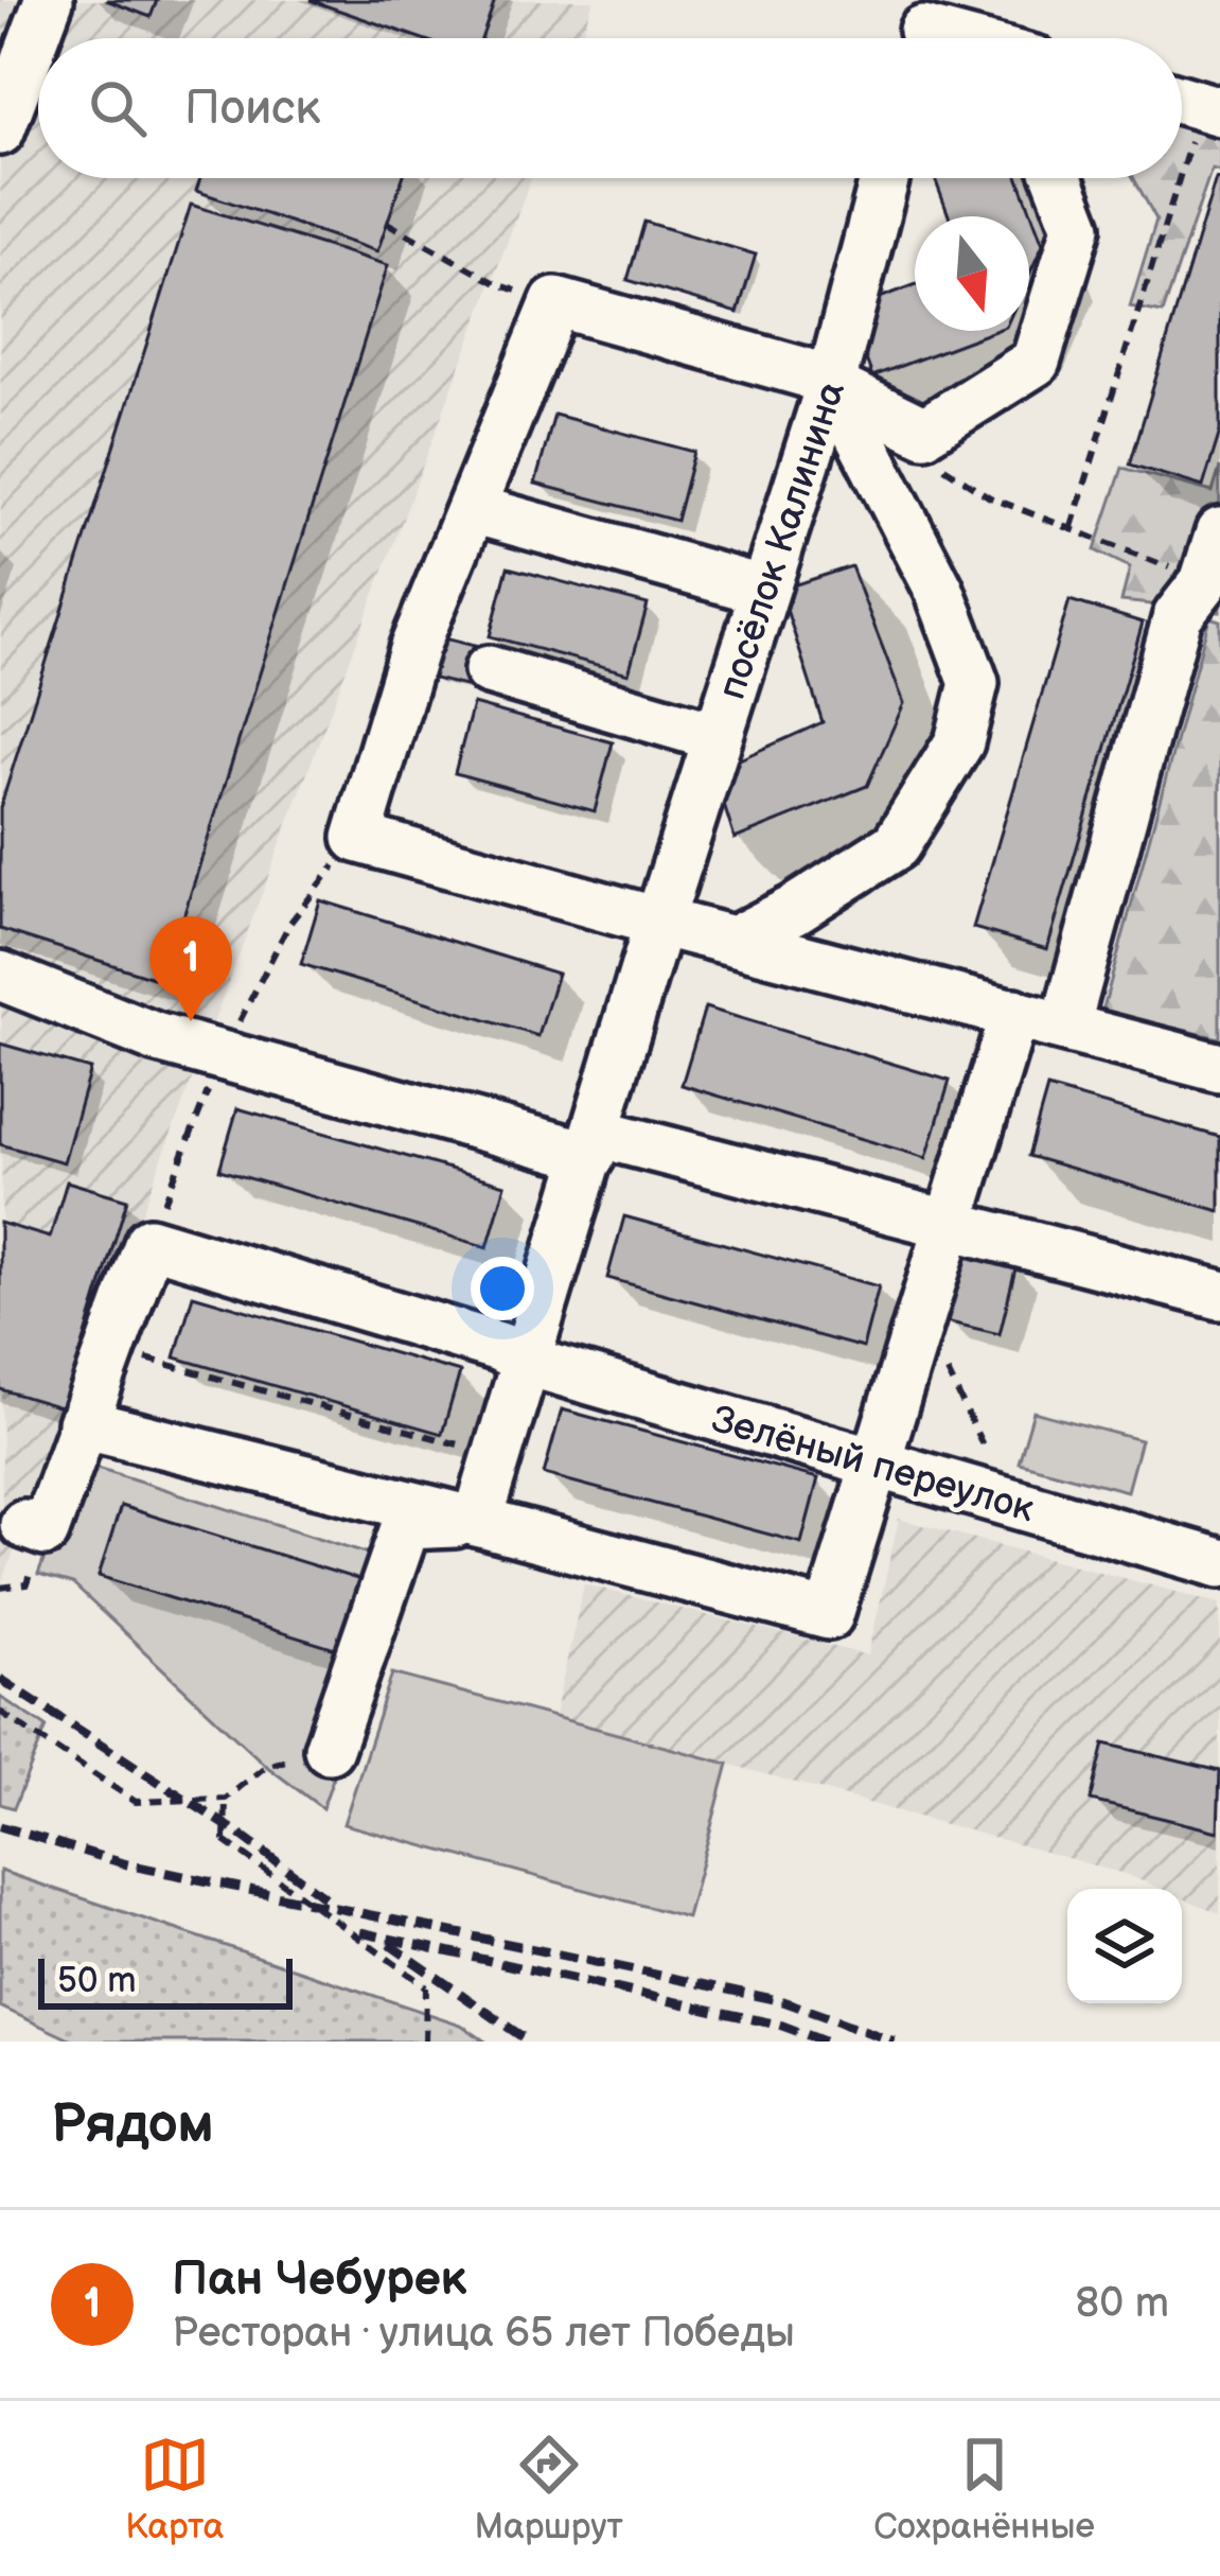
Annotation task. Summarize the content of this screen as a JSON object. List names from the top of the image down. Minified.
{"streets":{"street":["посёлок Калинина","Зелёный переулок"]},"crossings":[["посёлок Калинина","Зелёный переулок"]],"scale_bar":"50 m","north":"bottom","page":{"search":"Поиск","pins":"1","scale":"50 m","heading":"Рядом","list":[{"mark":"1","name":"Пан Чебурек","note":"Ресторан · улица 65 лет Победы","value":"80 m"}],"nav":["Карта","Маршрут","Сохранённые"]}}
